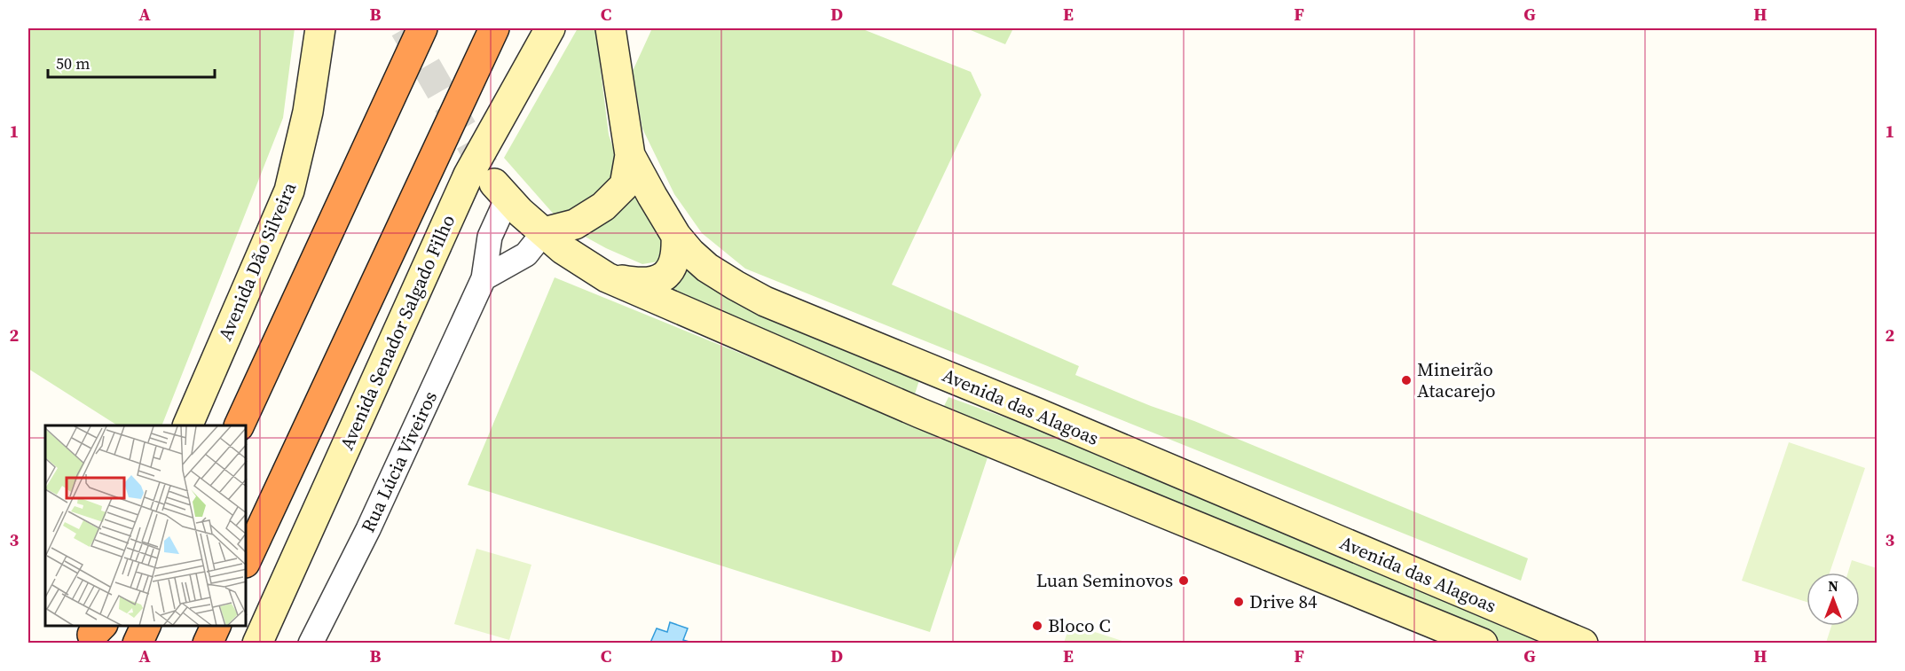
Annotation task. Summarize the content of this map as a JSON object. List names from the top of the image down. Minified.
{"streets":{"highway":["Avenida Senador Salgado Filho"],"main road":["Avenida Dão Silveira","Avenida das Alagoas"],"street":["Rua Lúcia Viveiros"]},"crossings":[["Avenida das Alagoas","Rua Lúcia Viveiros"]],"places":["Mineirão Atacarejo","Luan Seminovos","Drive 84","Bloco C"],"scale_bar":"50 m","north":"top","grid":{"columns":["A","B","C","D","E","F","G","H"],"rows":["1","2","3"]}}
